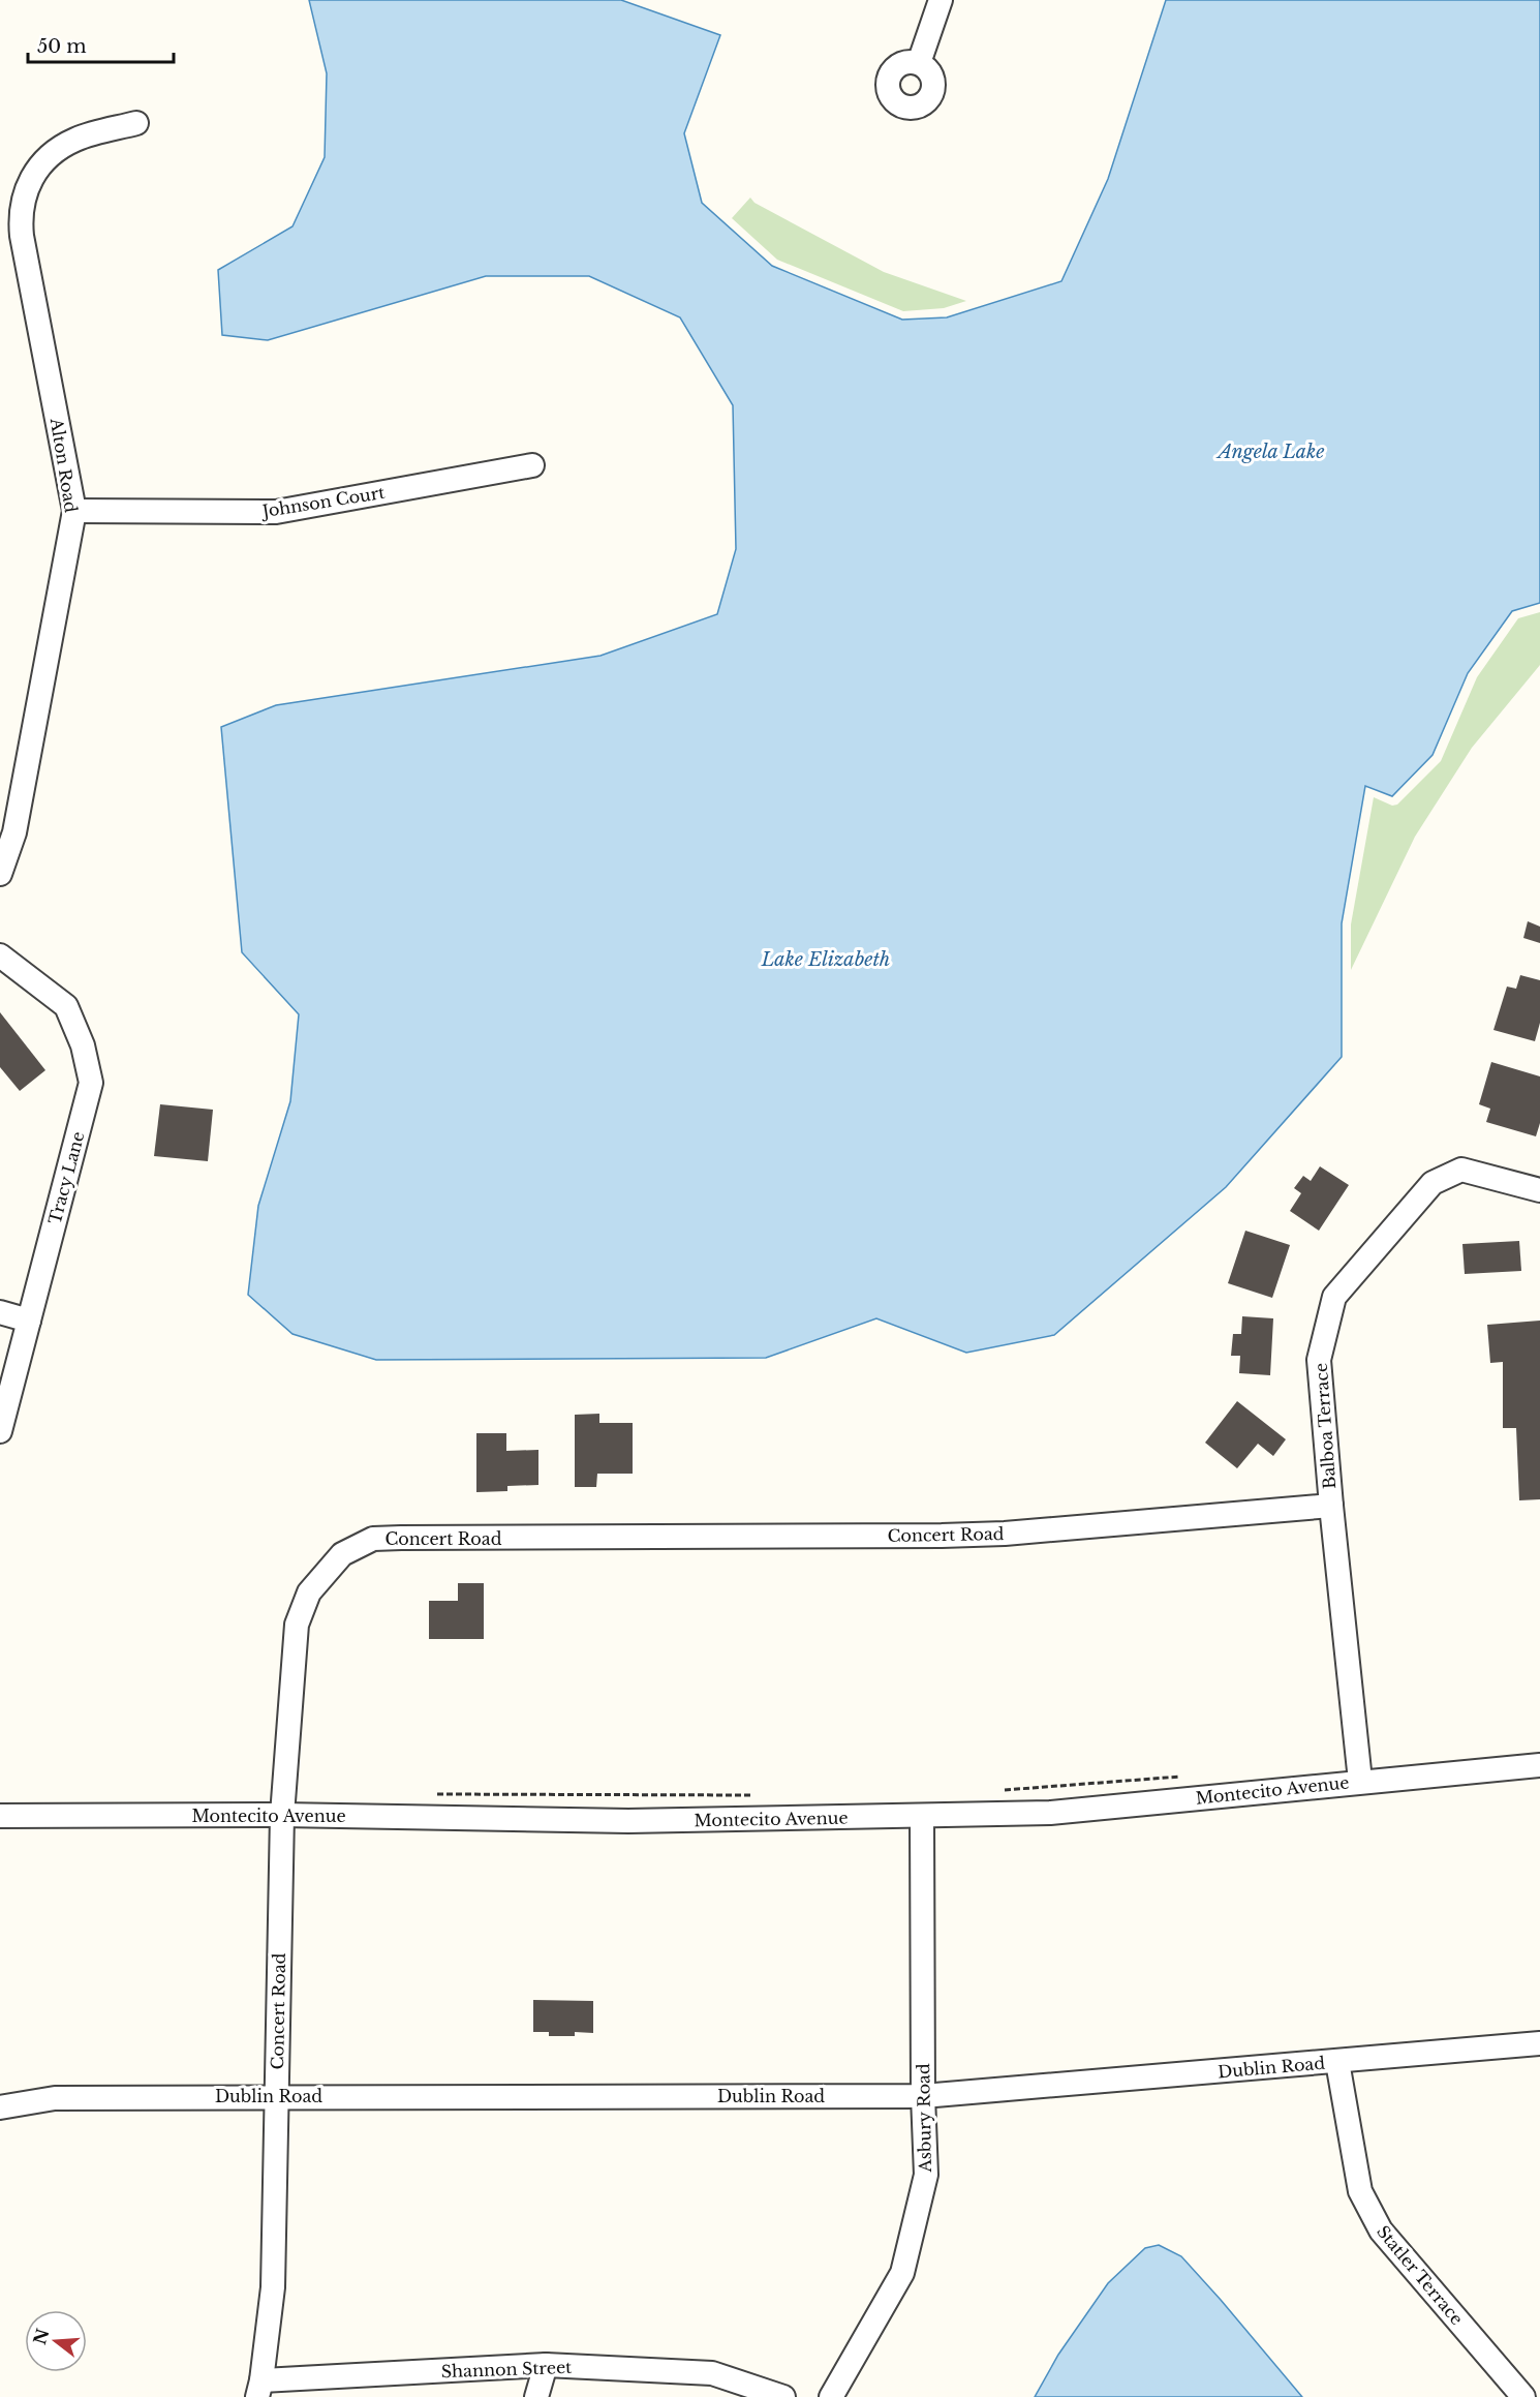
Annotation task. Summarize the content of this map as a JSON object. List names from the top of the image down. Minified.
{"streets":{"street":["Alton Road","Johnson Court","Tracy Lane","Balboa Terrace","Concert Road","Montecito Avenue","Dublin Road","Asbury Road","Statler Terrace","Shannon Street"]},"crossings":[["Alton Road","Johnson Court"],["Balboa Terrace","Concert Road"],["Balboa Terrace","Montecito Avenue"],["Concert Road","Montecito Avenue"],["Concert Road","Dublin Road"],["Concert Road","Shannon Street"],["Montecito Avenue","Asbury Road"],["Dublin Road","Asbury Road"],["Dublin Road","Statler Terrace"]],"water":["Angela Lake","Lake Elizabeth"],"scale_bar":"50 m","north":"left"}
